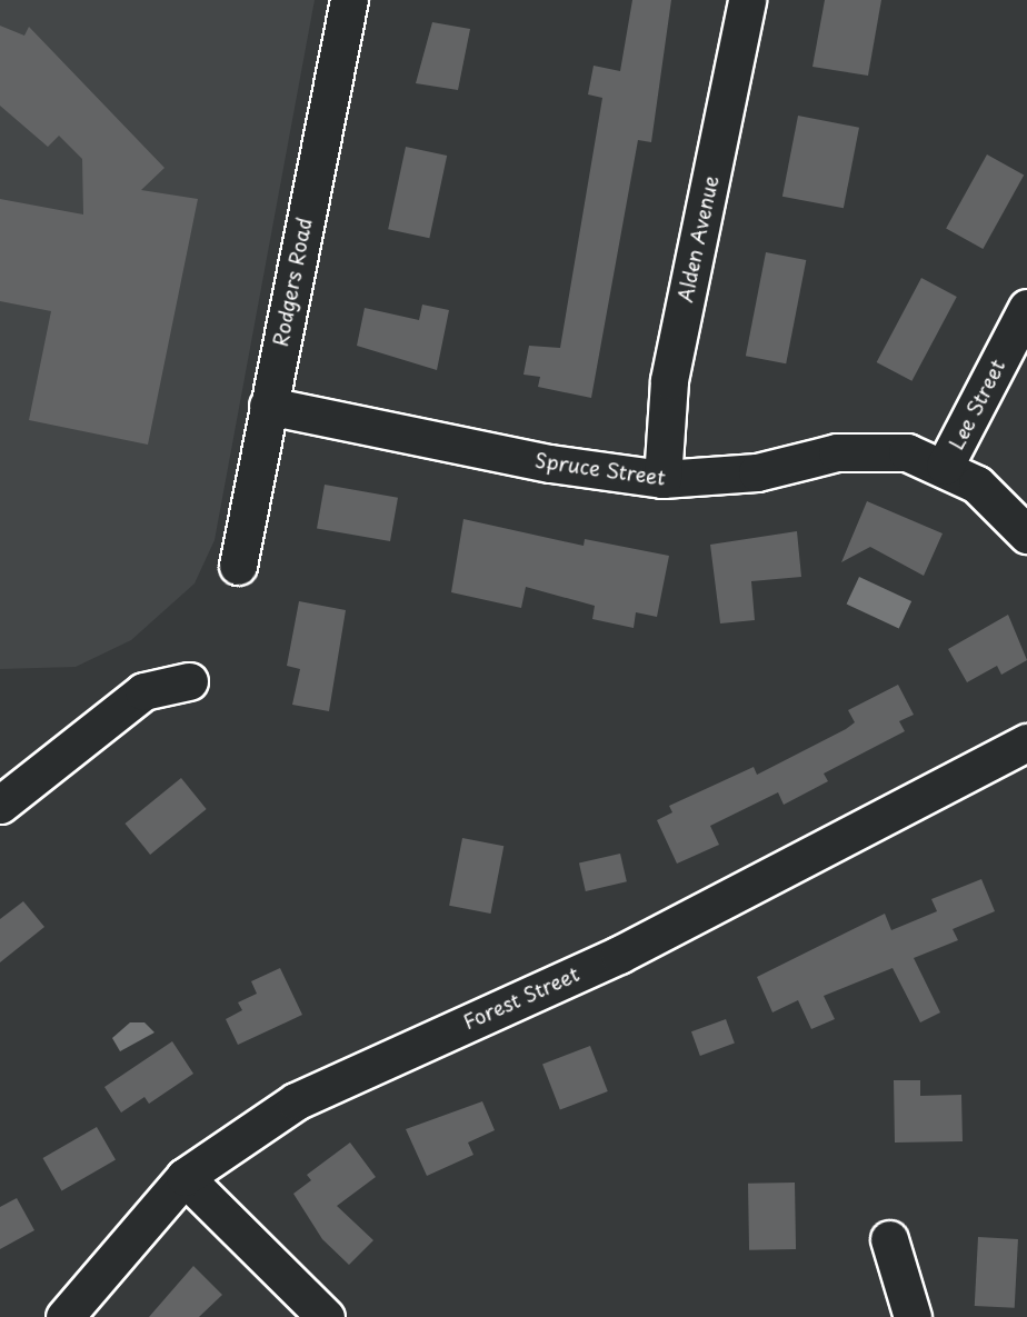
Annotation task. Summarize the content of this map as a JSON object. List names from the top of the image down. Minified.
{"streets":{"street":["Alden Avenue","Rodgers Road","Lee Street","Spruce Street","Forest Street"]},"crossings":[["Alden Avenue","Spruce Street"],["Rodgers Road","Spruce Street"],["Lee Street","Spruce Street"]]}
